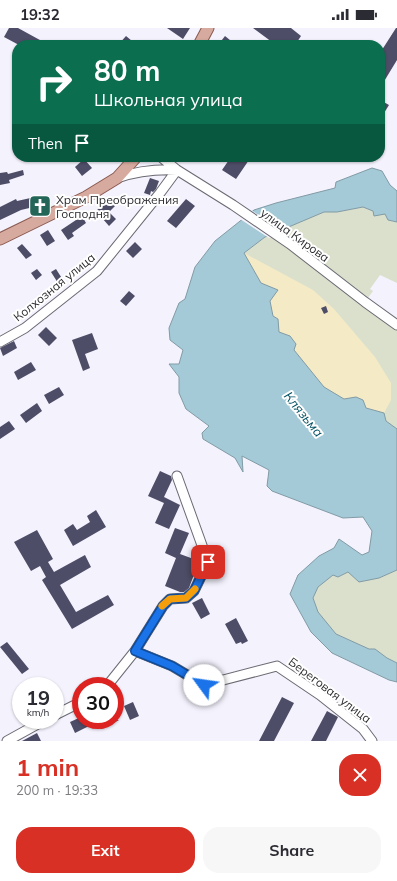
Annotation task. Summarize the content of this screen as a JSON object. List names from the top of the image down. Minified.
{"streets":{"street":["улица Кирова","Колхозная улица","Береговая улица"]},"crossings":[["улица Кирова","Колхозная улица"]],"water":["Клязьма"],"places":{"church":["Храм Преображения Господня"]},"page":{"status":"19:32","turn":["80 m","Школьная улица"],"then":"Then","speed":"19 km/h","limit":"30","heading":["1 min","200 m · 19:33"],"buttons":["Exit","Share"]}}
